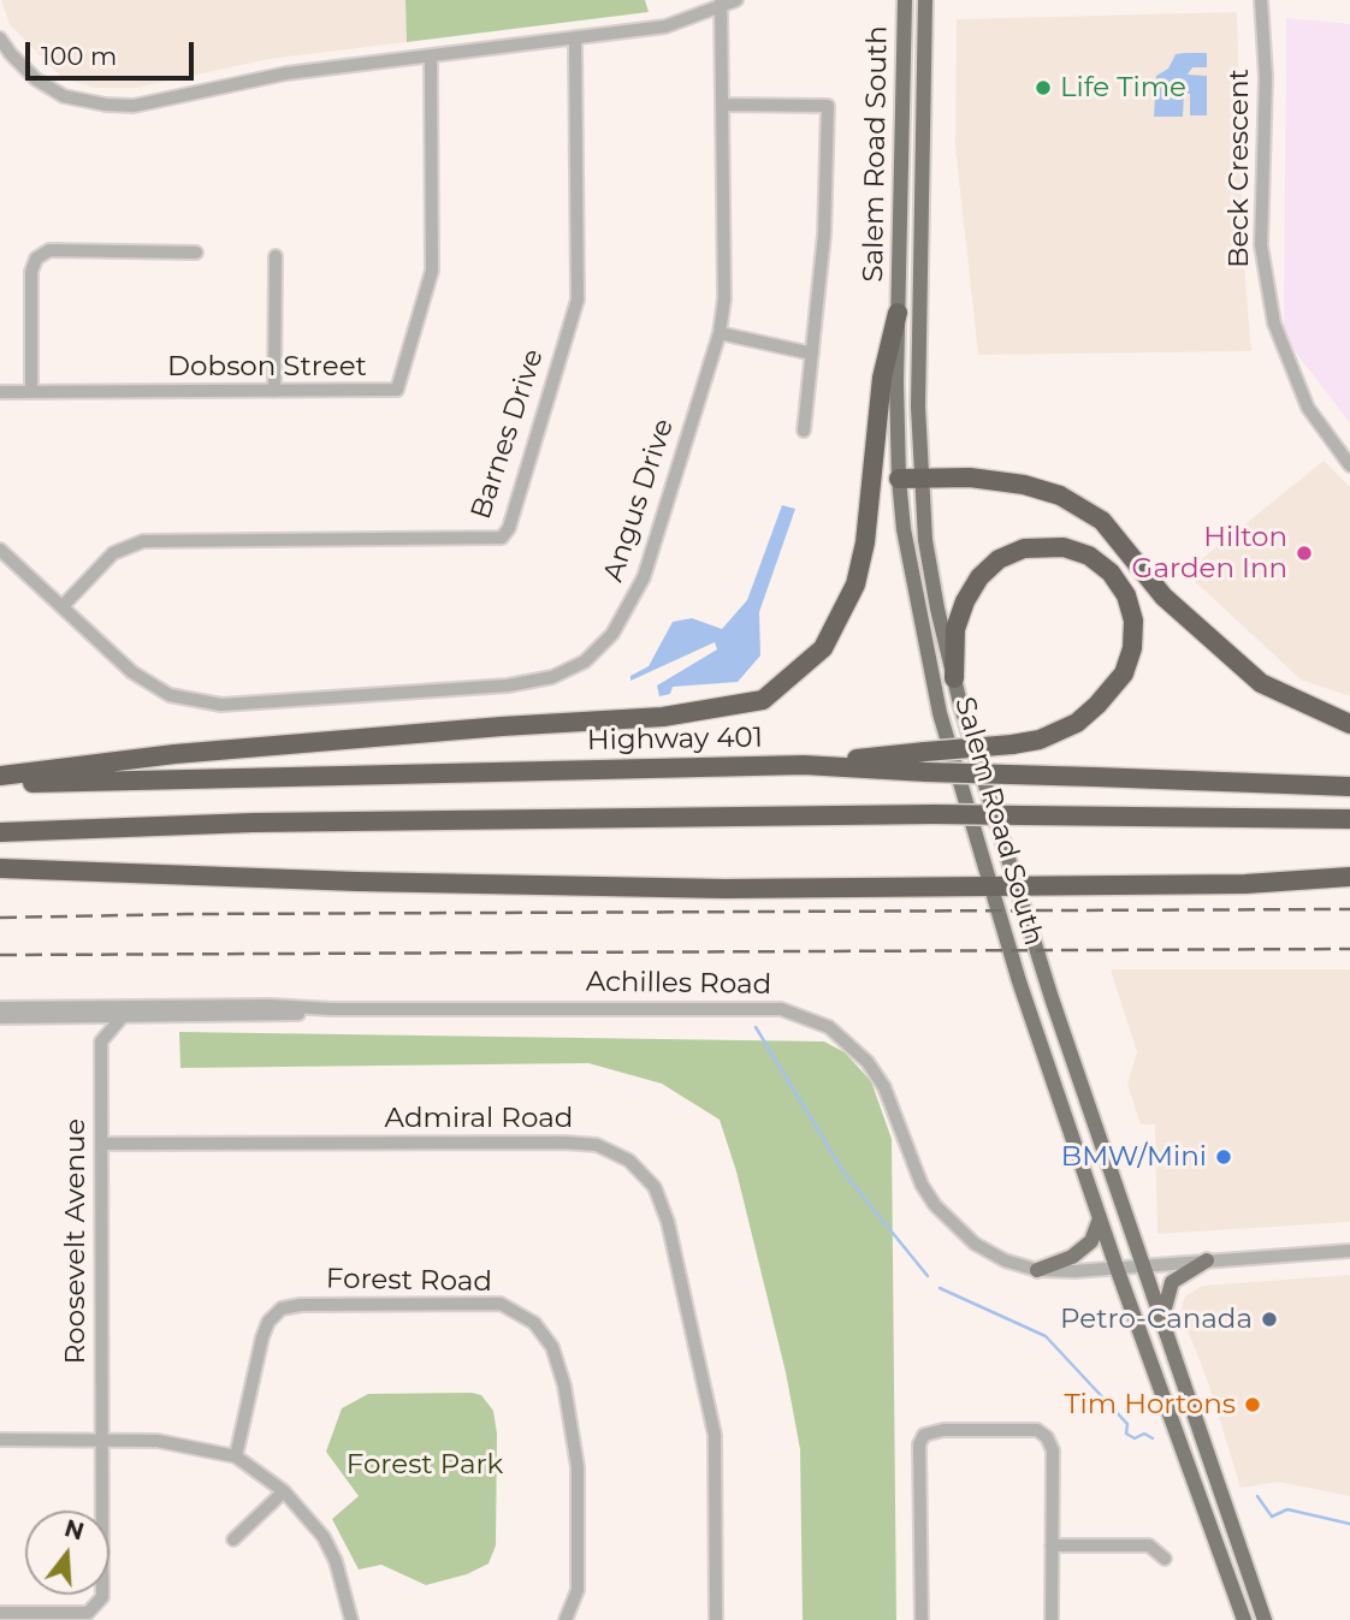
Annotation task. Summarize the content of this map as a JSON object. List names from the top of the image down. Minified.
{"streets":{"highway":["Highway 401"],"main road":["Salem Road South"],"street":["Beck Crescent","Dobson Street","Barnes Drive","Angus Drive","Achilles Road","Admiral Road","Roosevelt Avenue","Forest Road"]},"crossings":[["Salem Road South","Achilles Road"],["Barnes Drive","Angus Drive"],["Admiral Road","Roosevelt Avenue"]],"parks":["Forest Park"],"places":["Life Time","Hilton Garden Inn","BMW/Mini","Petro-Canada","Tim Hortons"],"scale_bar":"100 m","north":"top"}
